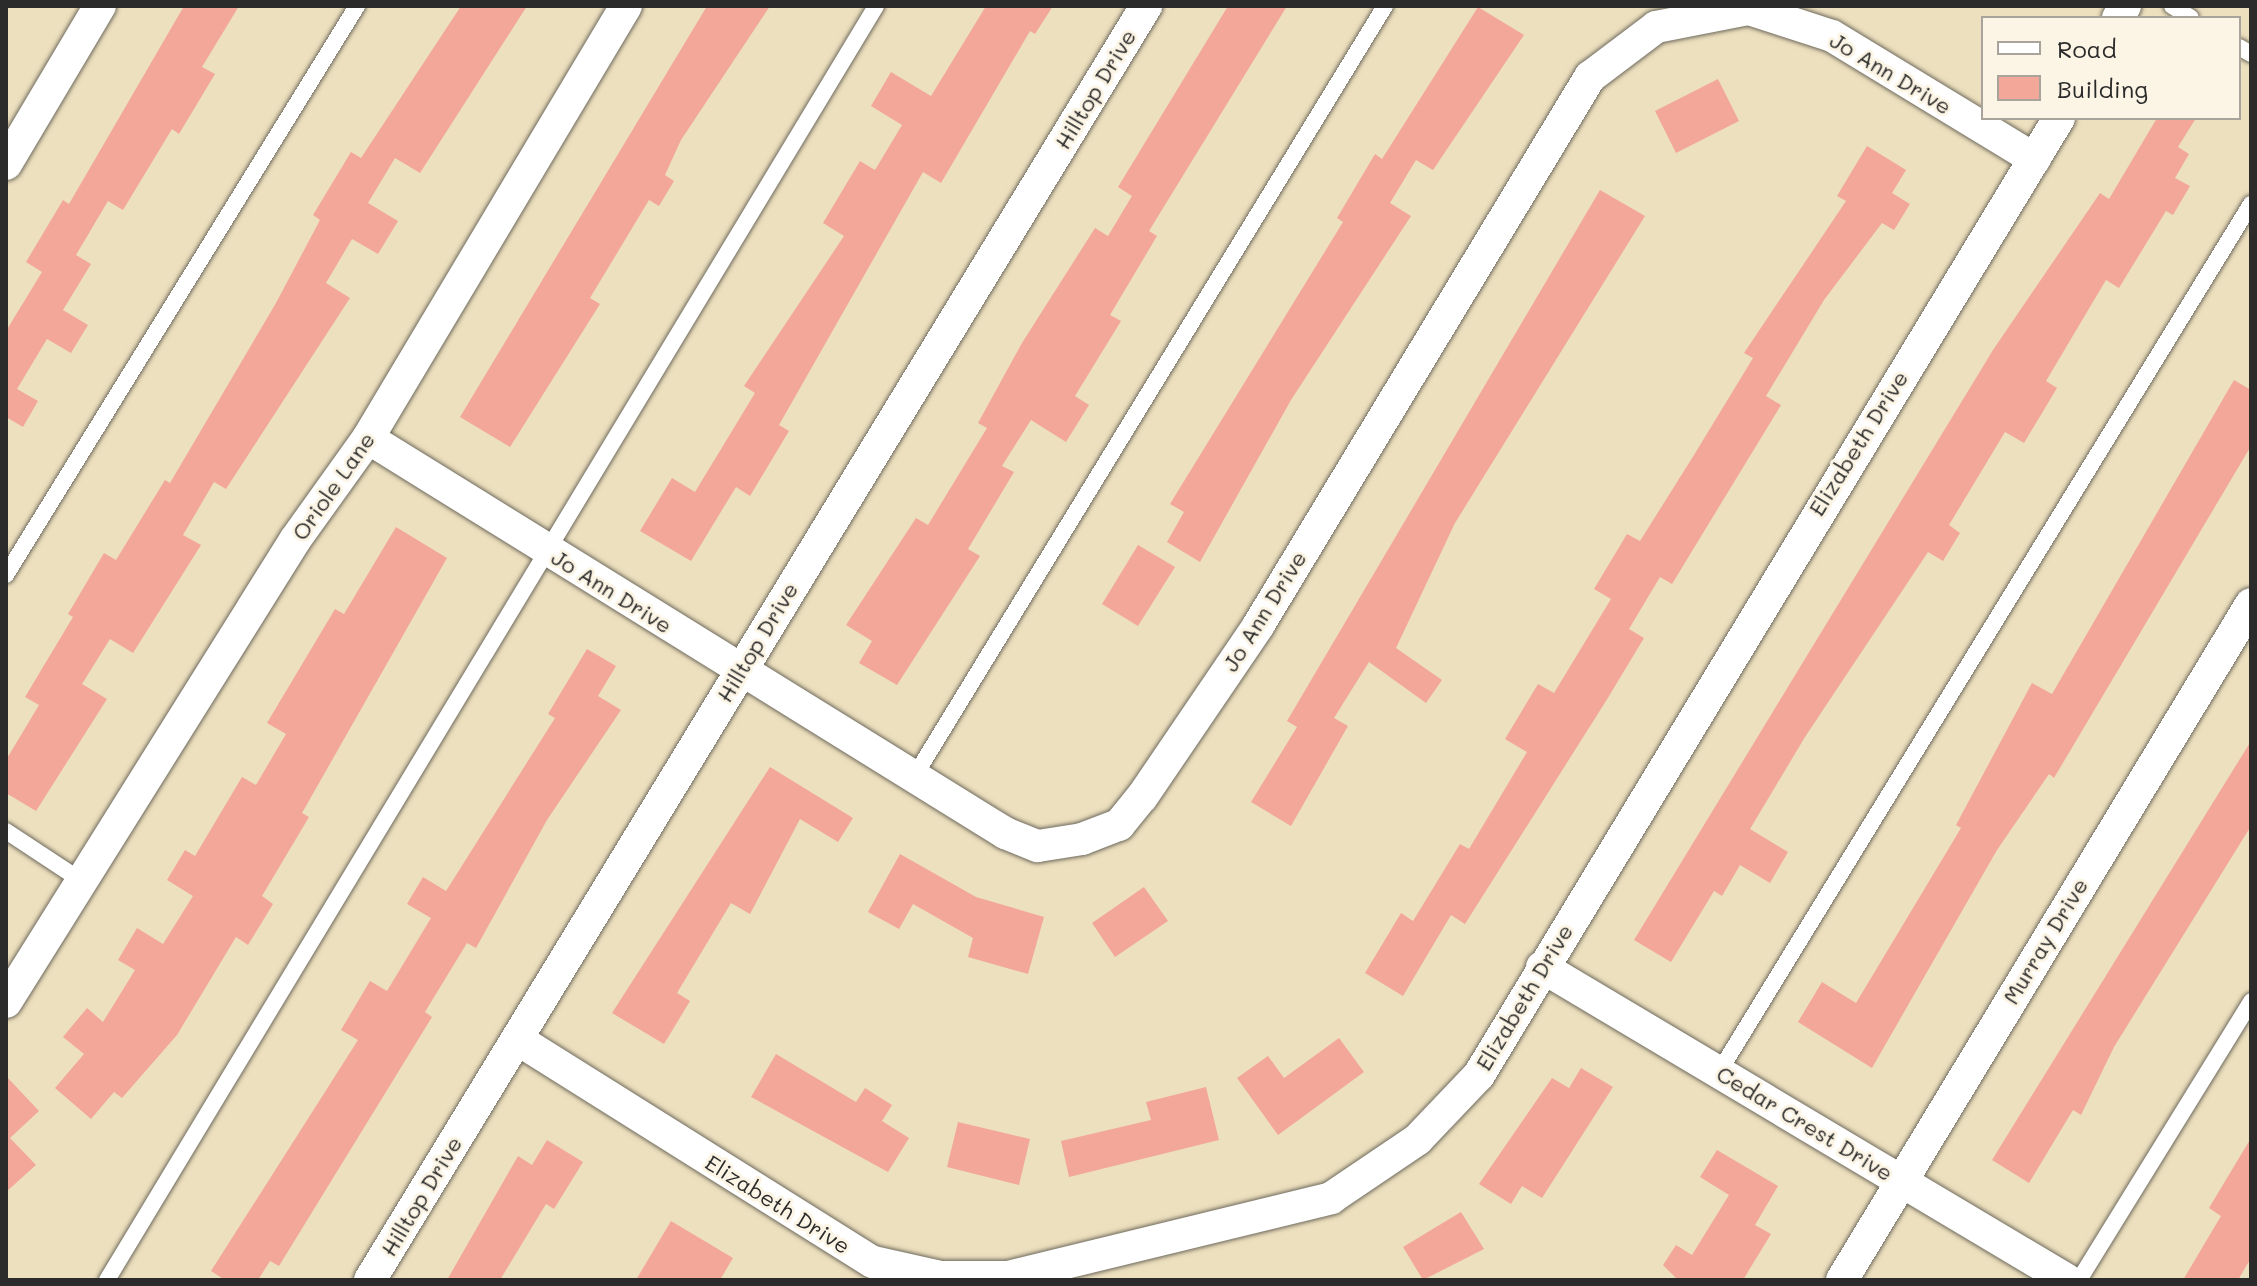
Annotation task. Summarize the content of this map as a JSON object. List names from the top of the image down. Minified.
{"streets":{"street":["Jo Ann Drive","Hilltop Drive","Elizabeth Drive","Oriole Lane","Murray Drive","Cedar Crest Drive"]},"crossings":[["Jo Ann Drive","Hilltop Drive"],["Jo Ann Drive","Elizabeth Drive"],["Jo Ann Drive","Oriole Lane"],["Hilltop Drive","Elizabeth Drive"],["Elizabeth Drive","Cedar Crest Drive"],["Murray Drive","Cedar Crest Drive"]],"legend":["Road","Building"]}
